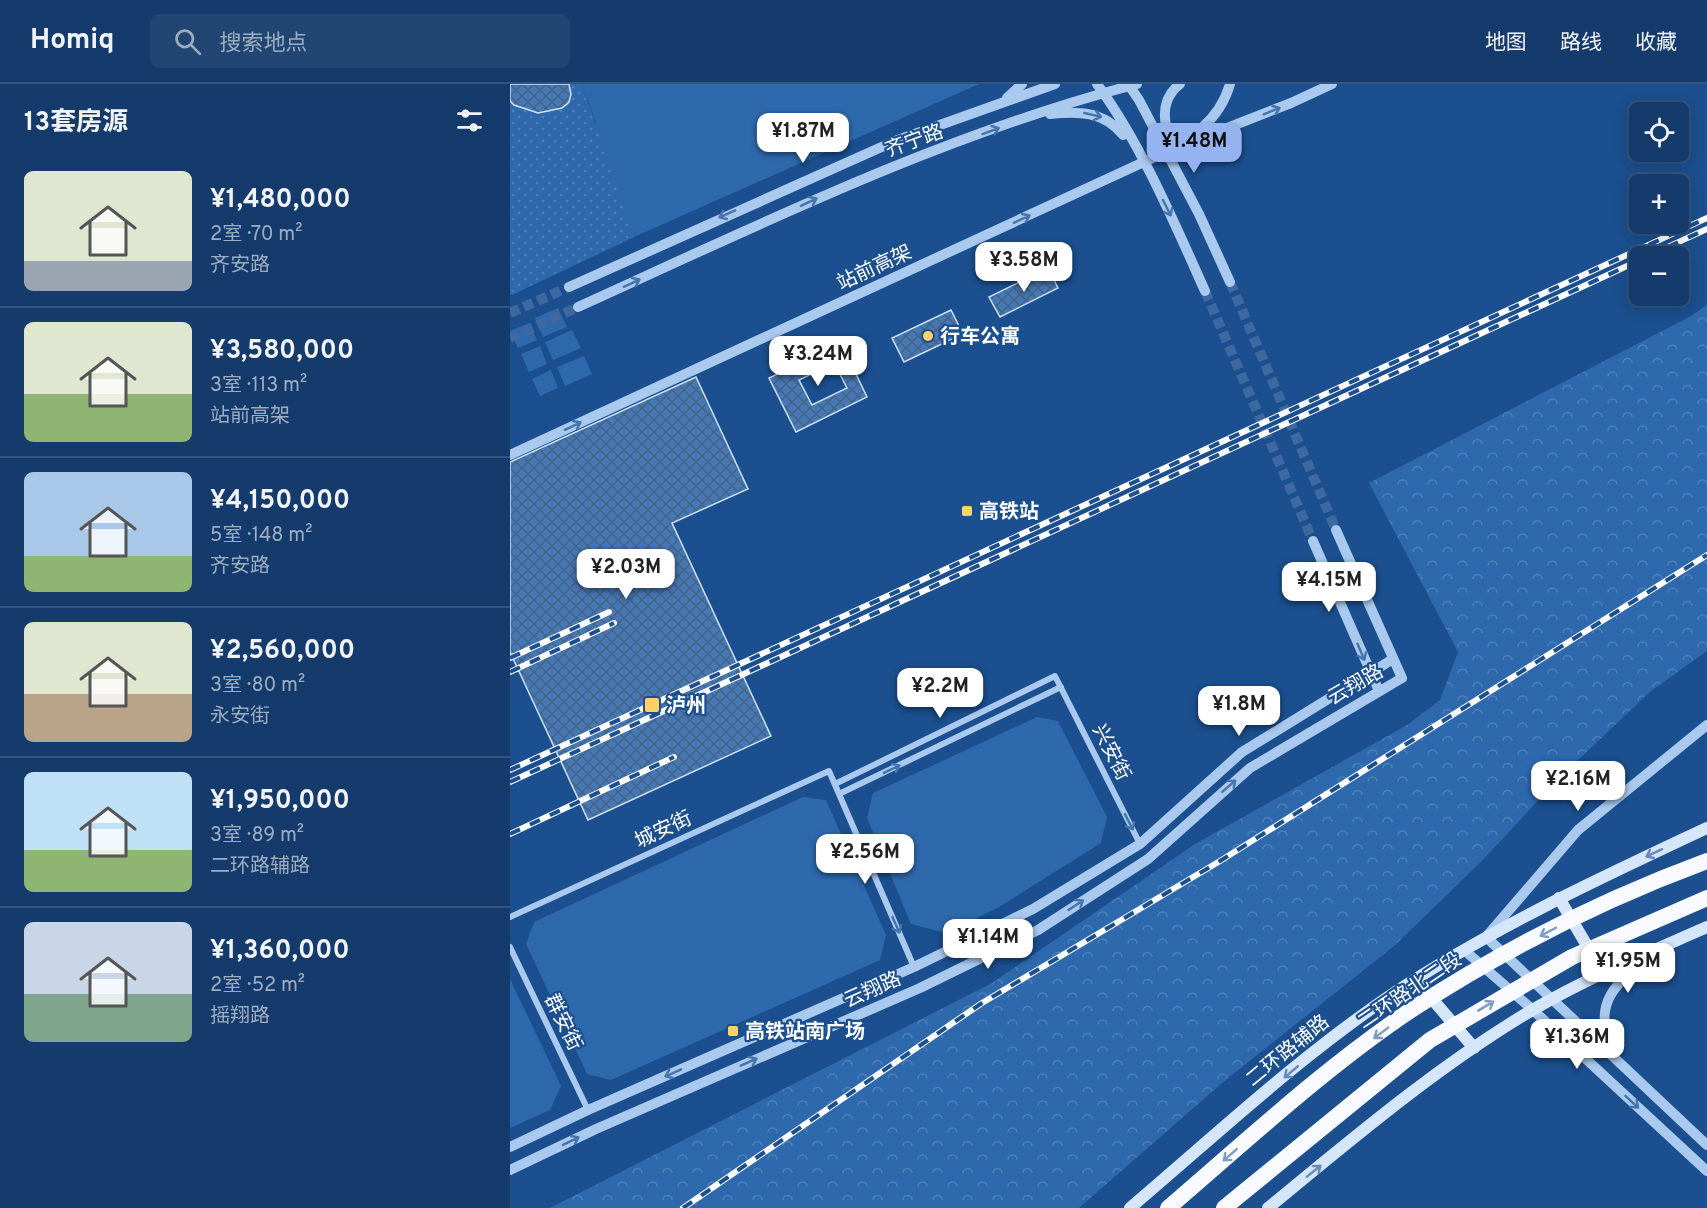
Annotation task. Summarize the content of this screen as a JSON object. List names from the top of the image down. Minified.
{"streets":{"highway":["二环路北二段"],"main road":["二环路辅路"],"street":["齐宁路","站前高架","云翔路","兴安街","城安街","群安街"]},"crossings":[["云翔路","兴安街"],["云翔路","群安街"],["兴安街","城安街"]],"one_way":["站前高架","兴安街"],"places":{"other":["行车公寓"],"transit":["高铁站","泸州","高铁站南广场"]},"page":{"header":"Homiq","search":"搜索地点","nav":["地图","路线","收藏"],"heading":"13套房源","map_buttons":["+","−"],"price":["¥1.87M","¥1.48M","¥3.58M","¥3.24M","¥2.03M","¥4.15M","¥2.2M","¥1.8M","¥2.16M","¥2.56M","¥1.14M","¥1.95M","¥1.36M"],"list":[{"name":"¥1,480,000","note":"2室 · 70 m² · 齐安路"},{"name":"¥3,580,000","note":"3室 · 113 m² · 站前高架"},{"name":"¥4,150,000","note":"5室 · 148 m² · 齐安路"},{"name":"¥2,560,000","note":"3室 · 80 m² · 永安街"},{"name":"¥1,950,000","note":"3室 · 89 m² · 二环路辅路"},{"name":"¥1,360,000","note":"2室 · 52 m² · 摇翔路"}]}}
